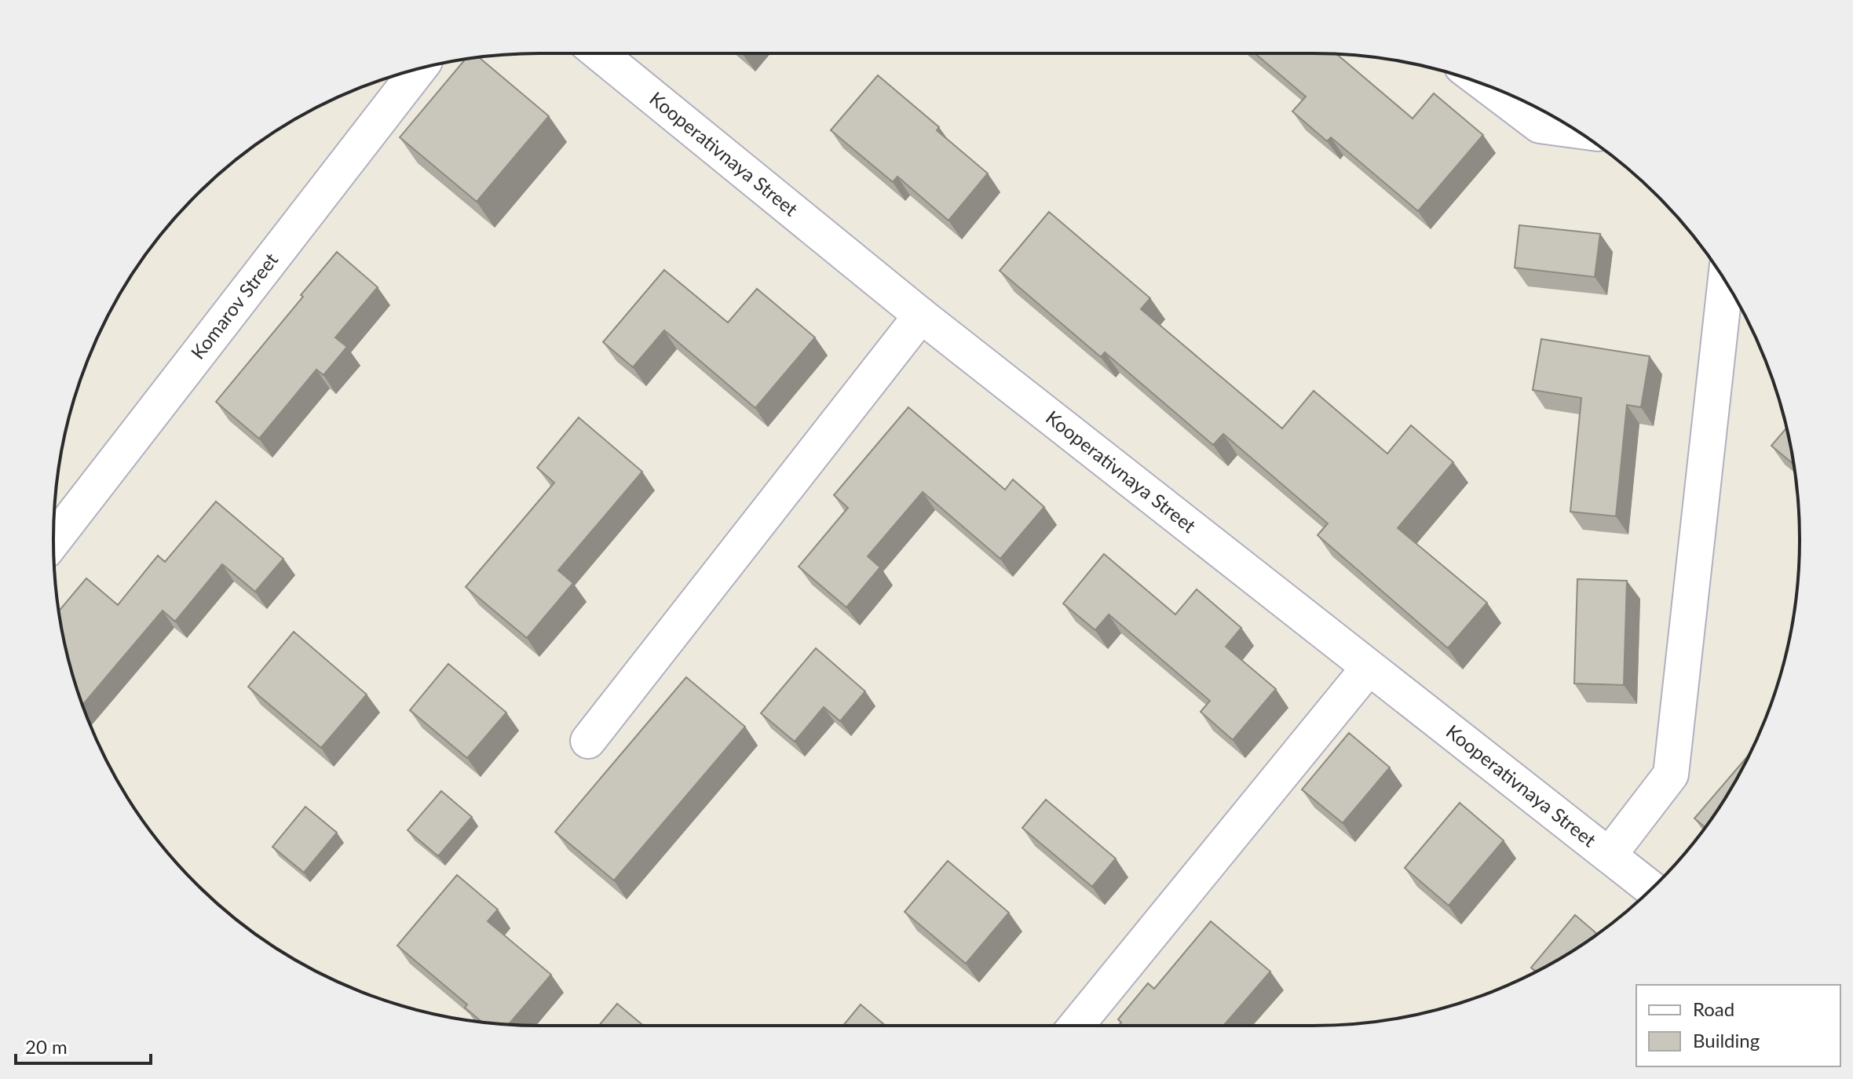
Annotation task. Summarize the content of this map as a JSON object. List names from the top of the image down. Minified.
{"streets":{"street":["Kooperativnaya Street","Komarov Street"]},"legend":["Road","Building"],"scale_bar":"20 m"}
